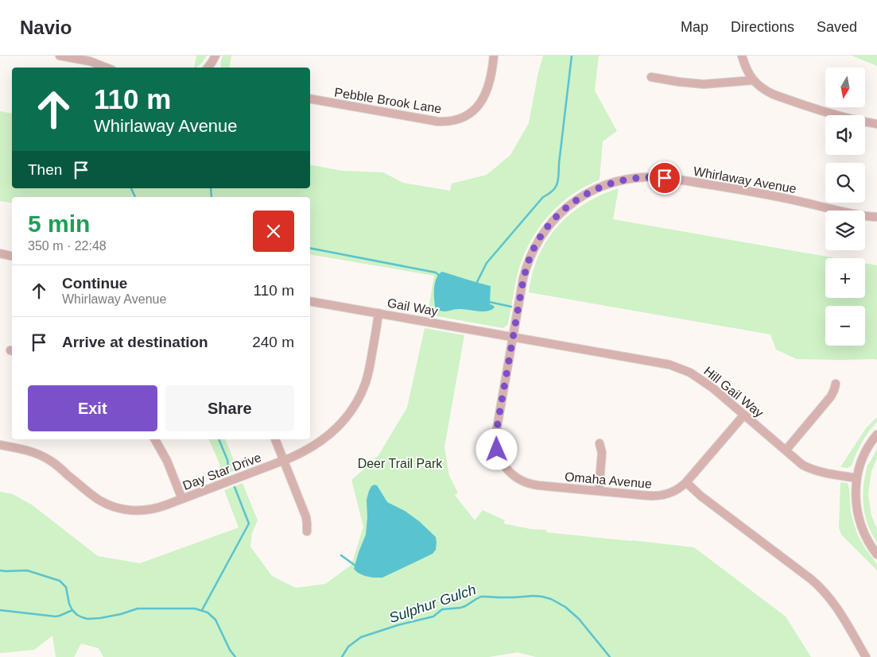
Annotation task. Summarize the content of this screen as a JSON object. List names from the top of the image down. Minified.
{"streets":{"street":["Pebble Brook Lane","Whirlaway Avenue","Gail Way","Hill Gail Way","Day Star Drive","Omaha Avenue"]},"crossings":[["Whirlaway Avenue","Gail Way"],["Whirlaway Avenue","Hill Gail Way"],["Whirlaway Avenue","Omaha Avenue"],["Gail Way","Hill Gail Way"],["Gail Way","Day Star Drive"],["Gail Way","Omaha Avenue"],["Hill Gail Way","Omaha Avenue"]],"water":["Sulphur Gulch"],"parks":["Deer Trail Park"],"north":"bottom","page":{"header":"Navio","nav":["Map","Directions","Saved"],"map_buttons":["+","−"],"turn":["110 m","Whirlaway Avenue"],"then":"Then","heading":["5 min","350 m · 22:48"],"list":[{"name":"Continue","note":"Whirlaway Avenue","value":"110 m"},{"name":"Arrive at destination","value":"240 m"}],"buttons":["Exit","Share"]}}
